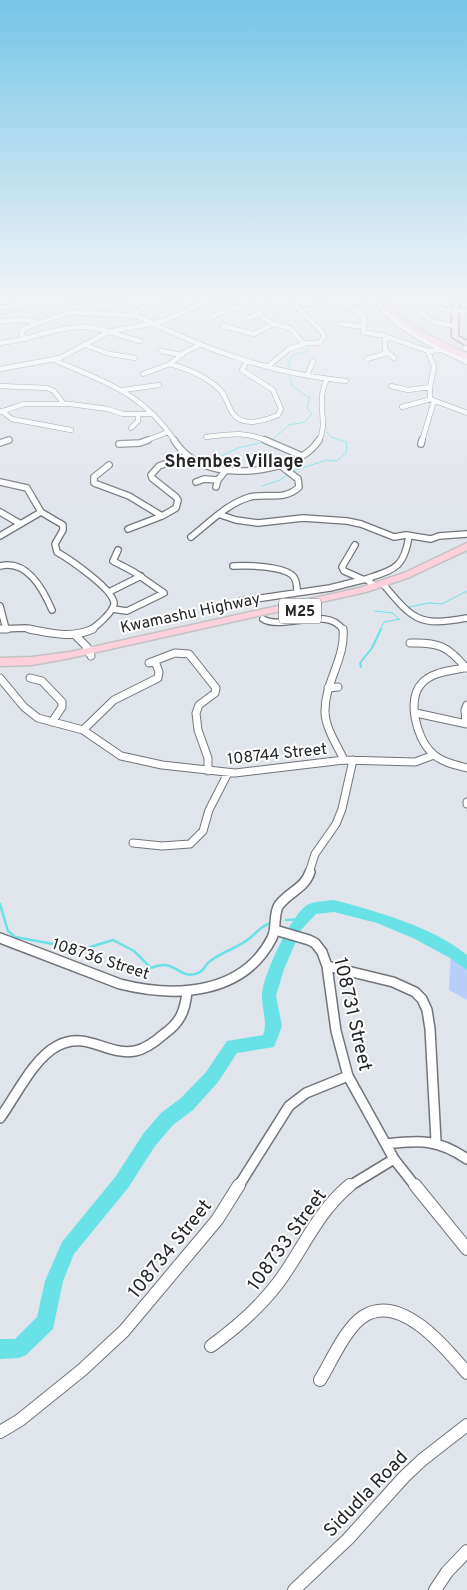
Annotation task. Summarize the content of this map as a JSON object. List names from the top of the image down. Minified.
{"streets":{"main road":["M25","Kwamashu Highway"],"street":["108744 Street","108736 Street","108731 Street","108733 Street","108734 Street","Sidudla Road"]},"crossings":[["108744 Street","108736 Street"],["108736 Street","108731 Street"],["108731 Street","108733 Street"],["108731 Street","108734 Street"]],"districts":["Shembes Village"]}
